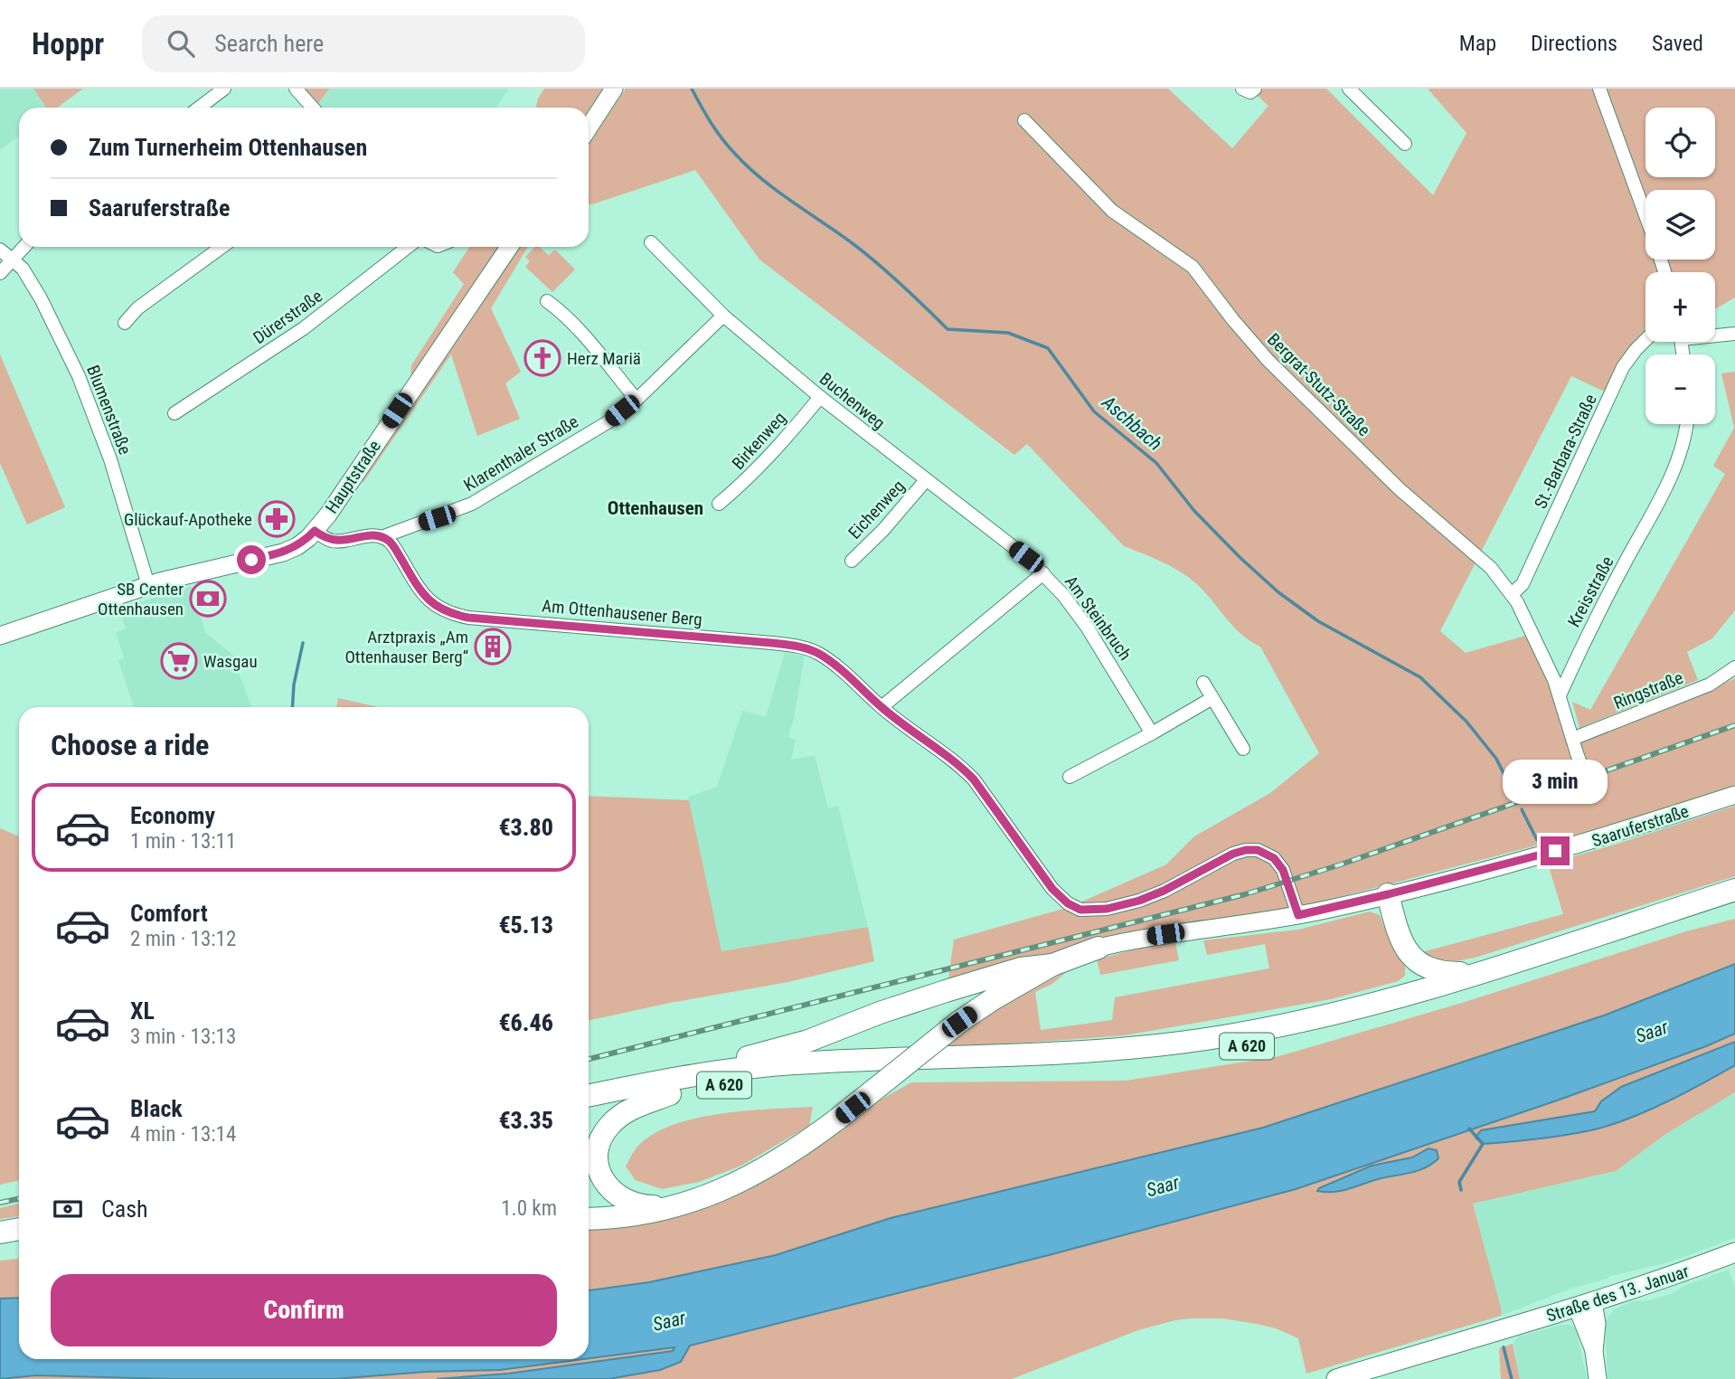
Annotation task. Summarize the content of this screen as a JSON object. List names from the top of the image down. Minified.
{"streets":{"highway":["A 620"],"main road":["Hauptstraße","Saaruferstraße","Straße des 13. Januar"],"street":["Dürerstraße","Bergrat-Stutz-Straße","Buchenweg","Blumenstraße","Birkenweg","St.-Barbara-Straße","Klarenthaler Straße","Eichenweg","Kreisstraße","Am Ottenhausener Berg","Am Steinbruch","Ringstraße"]},"crossings":[["Bergrat-Stutz-Straße","St.-Barbara-Straße"],["Bergrat-Stutz-Straße","Kreisstraße"],["Buchenweg","Birkenweg"],["Buchenweg","Klarenthaler Straße"],["Buchenweg","Eichenweg"],["Buchenweg","Am Steinbruch"],["Blumenstraße","Hauptstraße"],["Klarenthaler Straße","Am Ottenhausener Berg"],["Am Ottenhausener Berg","Am Steinbruch"],["Am Ottenhausener Berg","Saaruferstraße"]],"districts":["Ottenhausen"],"water":["Aschbach","Saar"],"places":{"church":["Herz Mariä"],"pharmacy":["Glückauf-Apotheke"],"bank":["SB Center Ottenhausen"],"building":["Arztpraxis „Am Ottenhauser Berg“"],"supermarket":["Wasgau"]},"page":{"header":"Hoppr","search":"Search here","nav":["Map","Directions","Saved"],"map_buttons":["+","−"],"banner":["Zum Turnerheim Ottenhausen","Saaruferstraße"],"heading":"Choose a ride","bubble":"3 min","list":[{"name":"Economy","note":"1 min · 13:11","value":"€3.80"},{"name":"Comfort","note":"2 min · 13:12","value":"€5.13"},{"name":"XL","note":"3 min · 13:13","value":"€6.46"},{"name":"Black","note":"4 min · 13:14","value":"€3.35"}],"pay":["Cash","1.0 km"],"buttons":"Confirm"}}
